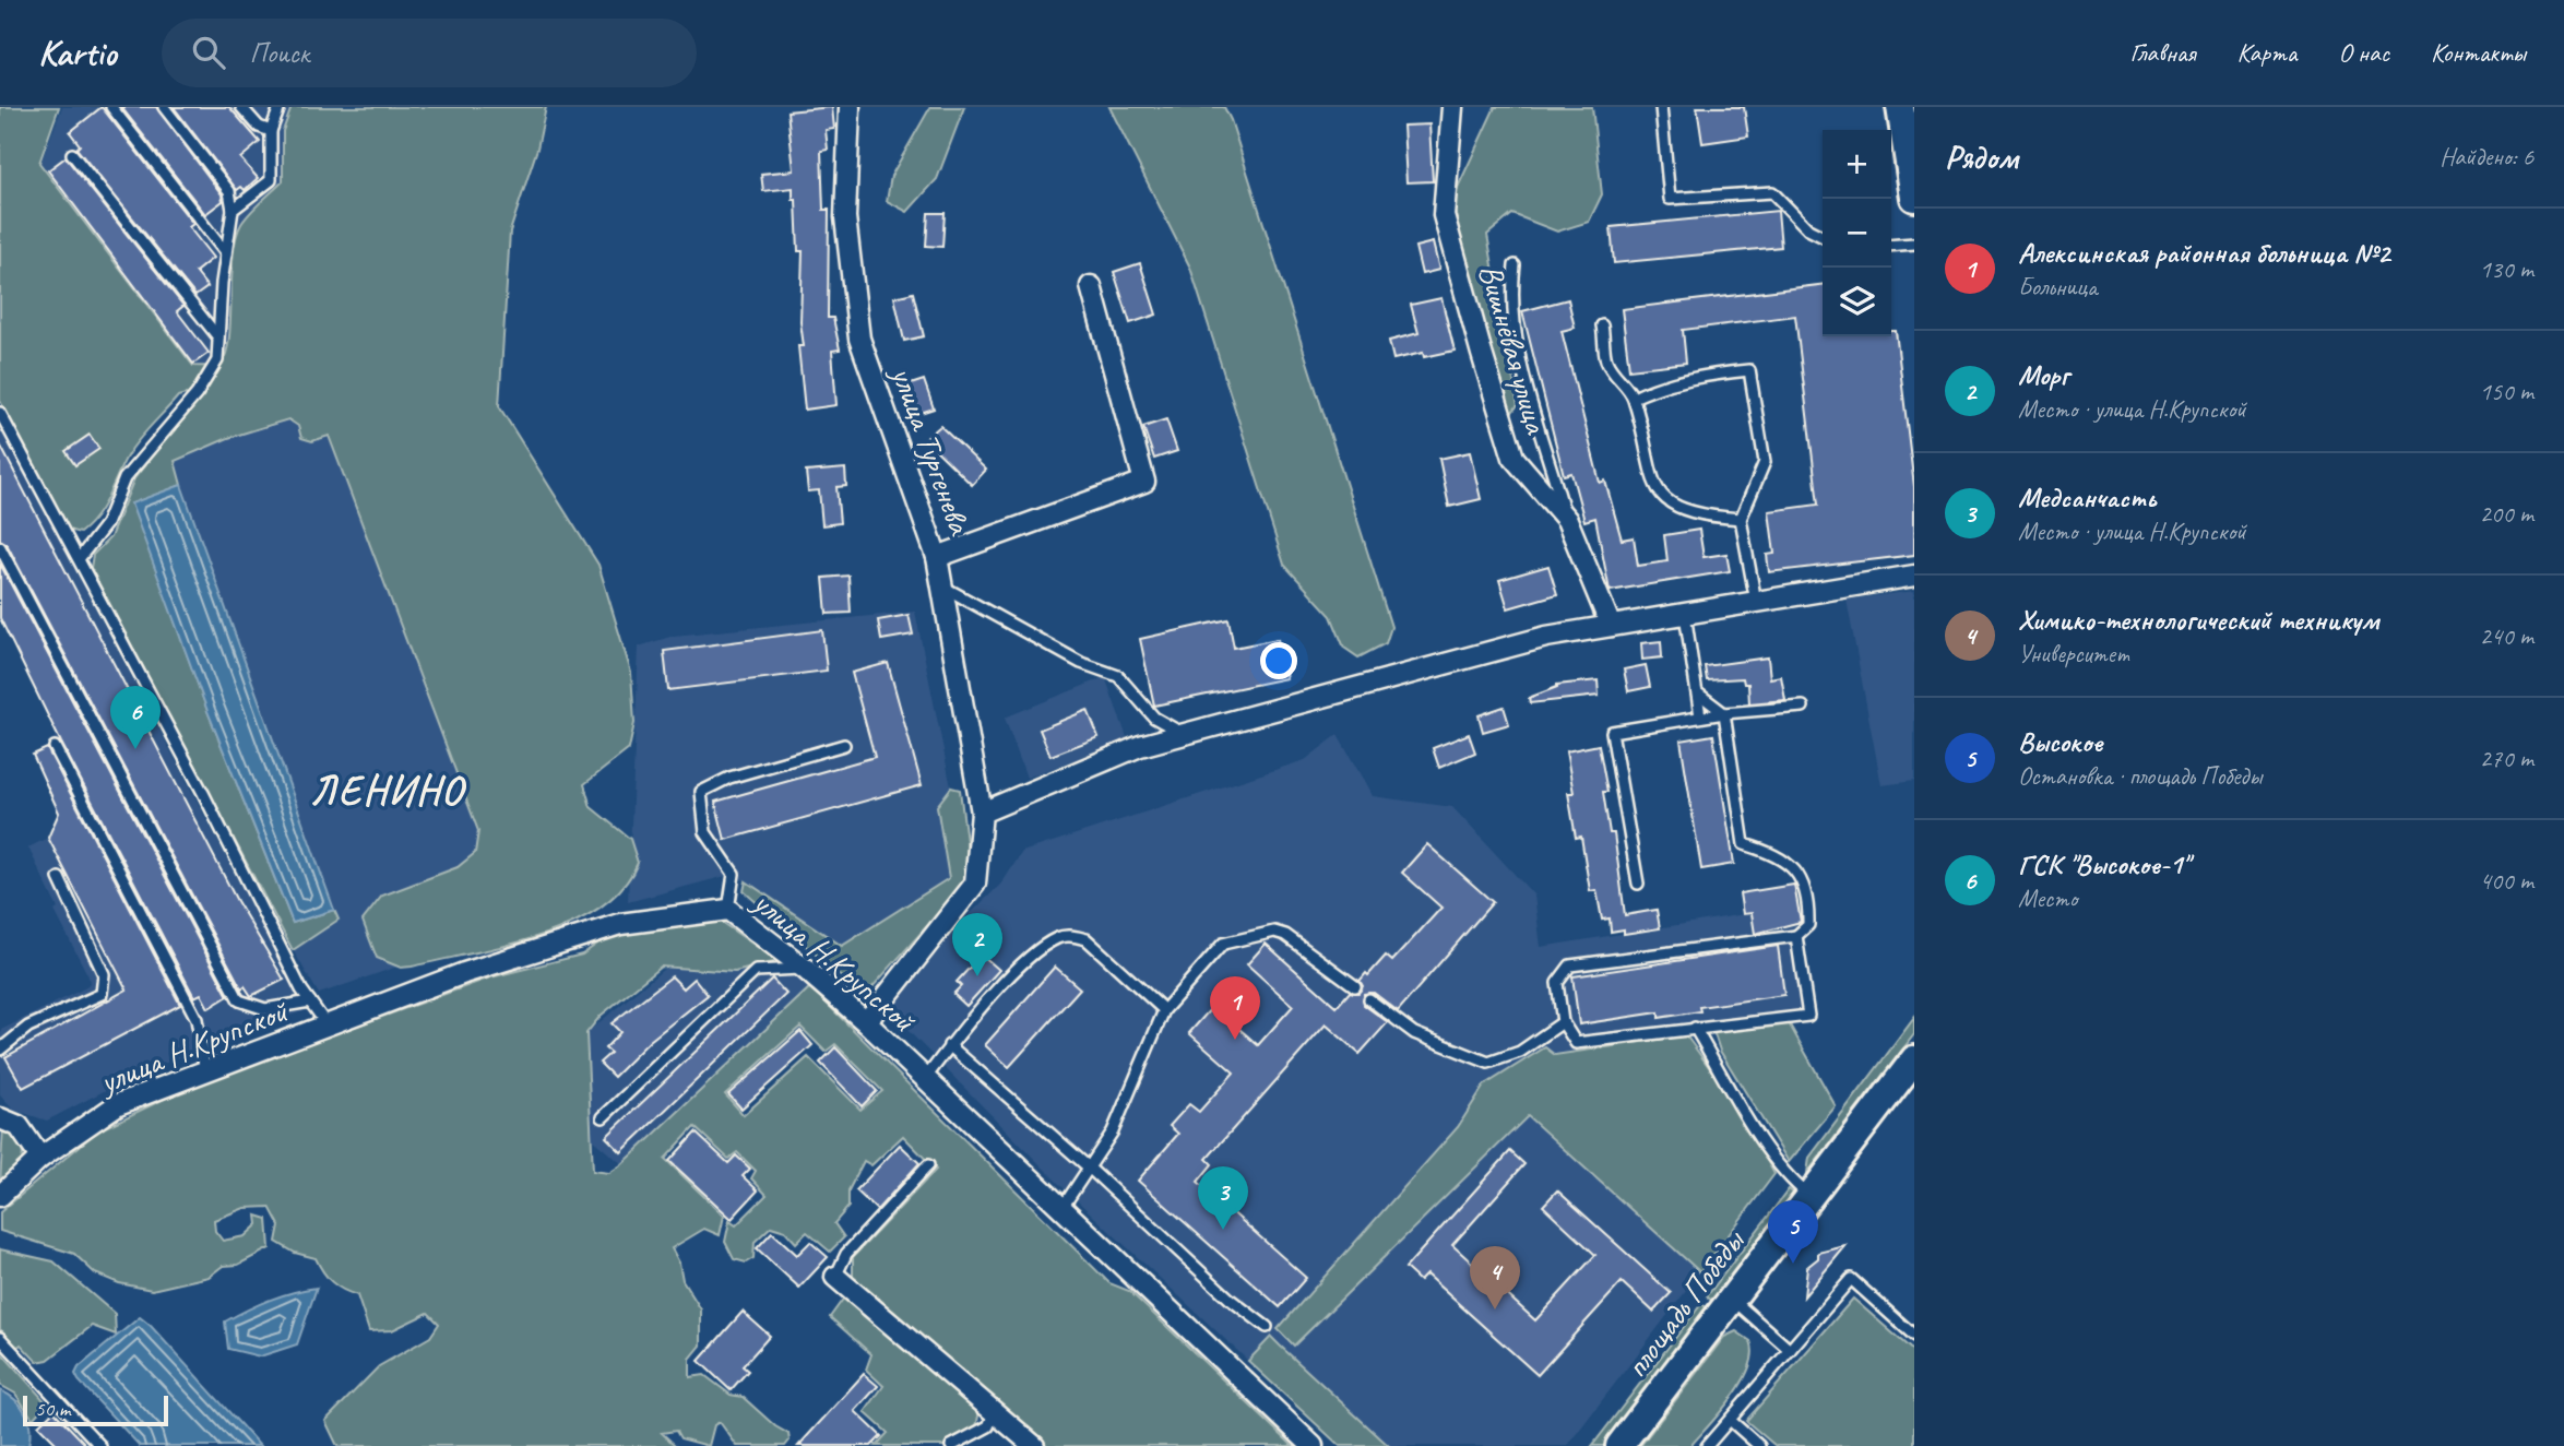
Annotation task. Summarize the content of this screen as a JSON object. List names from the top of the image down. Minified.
{"streets":{"street":["Вишнёвая улица","улица Тургенева","улица Н.Крупской","площадь Победы"]},"crossings":[["улица Тургенева","улица Н.Крупской"]],"districts":["ЛЕНИНО"],"scale_bar":"50 m","page":{"header":"Kartio","search":"Поиск","nav":["Главная","Карта","О нас","Контакты"],"heading":["Рядом","Найдено: 6"],"map_buttons":["+","−"],"list":[{"mark":"1","name":"Алексинская районная больница №2","note":"Больница","value":"130 m"},{"mark":"2","name":"Морг","note":"Место · улица Н.Крупской","value":"150 m"},{"mark":"3","name":"Медсанчасть","note":"Место · улица Н.Крупской","value":"200 m"},{"mark":"4","name":"Химико-технологический техникум","note":"Университет","value":"240 m"},{"mark":"5","name":"Высокое","note":"Остановка · площадь Победы","value":"270 m"},{"mark":"6","name":"ГСК \"Высокое-1\"","note":"Место","value":"400 m"}],"pins":["6","2","1","3","5","4"],"scale":"50 m"}}
